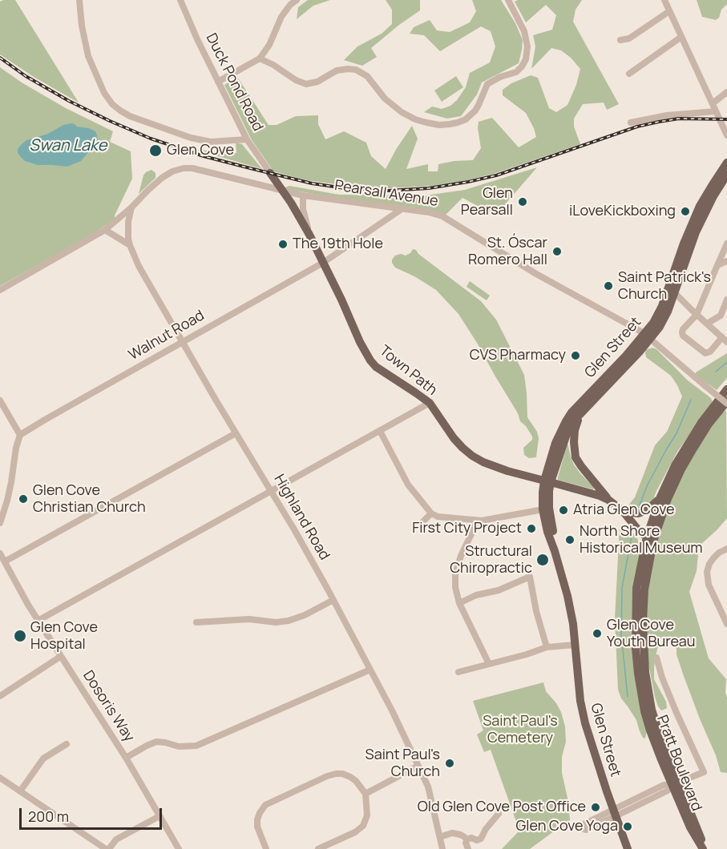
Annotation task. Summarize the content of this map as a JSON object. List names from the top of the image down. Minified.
{"streets":{"main road":["Glen Street","Town Path","Pratt Boulevard"],"street":["Duck Pond Road","Pearsall Avenue","Walnut Road","Highland Road","Dosoris Way"]},"crossings":[["Duck Pond Road","Town Path"],["Pearsall Avenue","Walnut Road"],["Pearsall Avenue","Glen Street"],["Pearsall Avenue","Town Path"],["Pearsall Avenue","Highland Road"],["Pearsall Avenue","Pratt Boulevard"],["Walnut Road","Town Path"],["Walnut Road","Highland Road"],["Glen Street","Town Path"],["Town Path","Pratt Boulevard"]],"water":["Swan Lake"],"parks":["Saint Paul's Cemetery"],"places":["Glen Cove","Glen Pearsall","iLoveKickboxing","The 19th Hole","St. Óscar Romero Hall","Saint Patrick's Church","CVS Pharmacy","Glen Cove Christian Church","Atria Glen Cove","First City Project","North Shore Historical Museum","Structural Chiropractic","Glen Cove Youth Bureau","Glen Cove Hospital","Saint Paul's Church","Old Glen Cove Post Office","Glen Cove Yoga"],"scale_bar":"200 m"}
